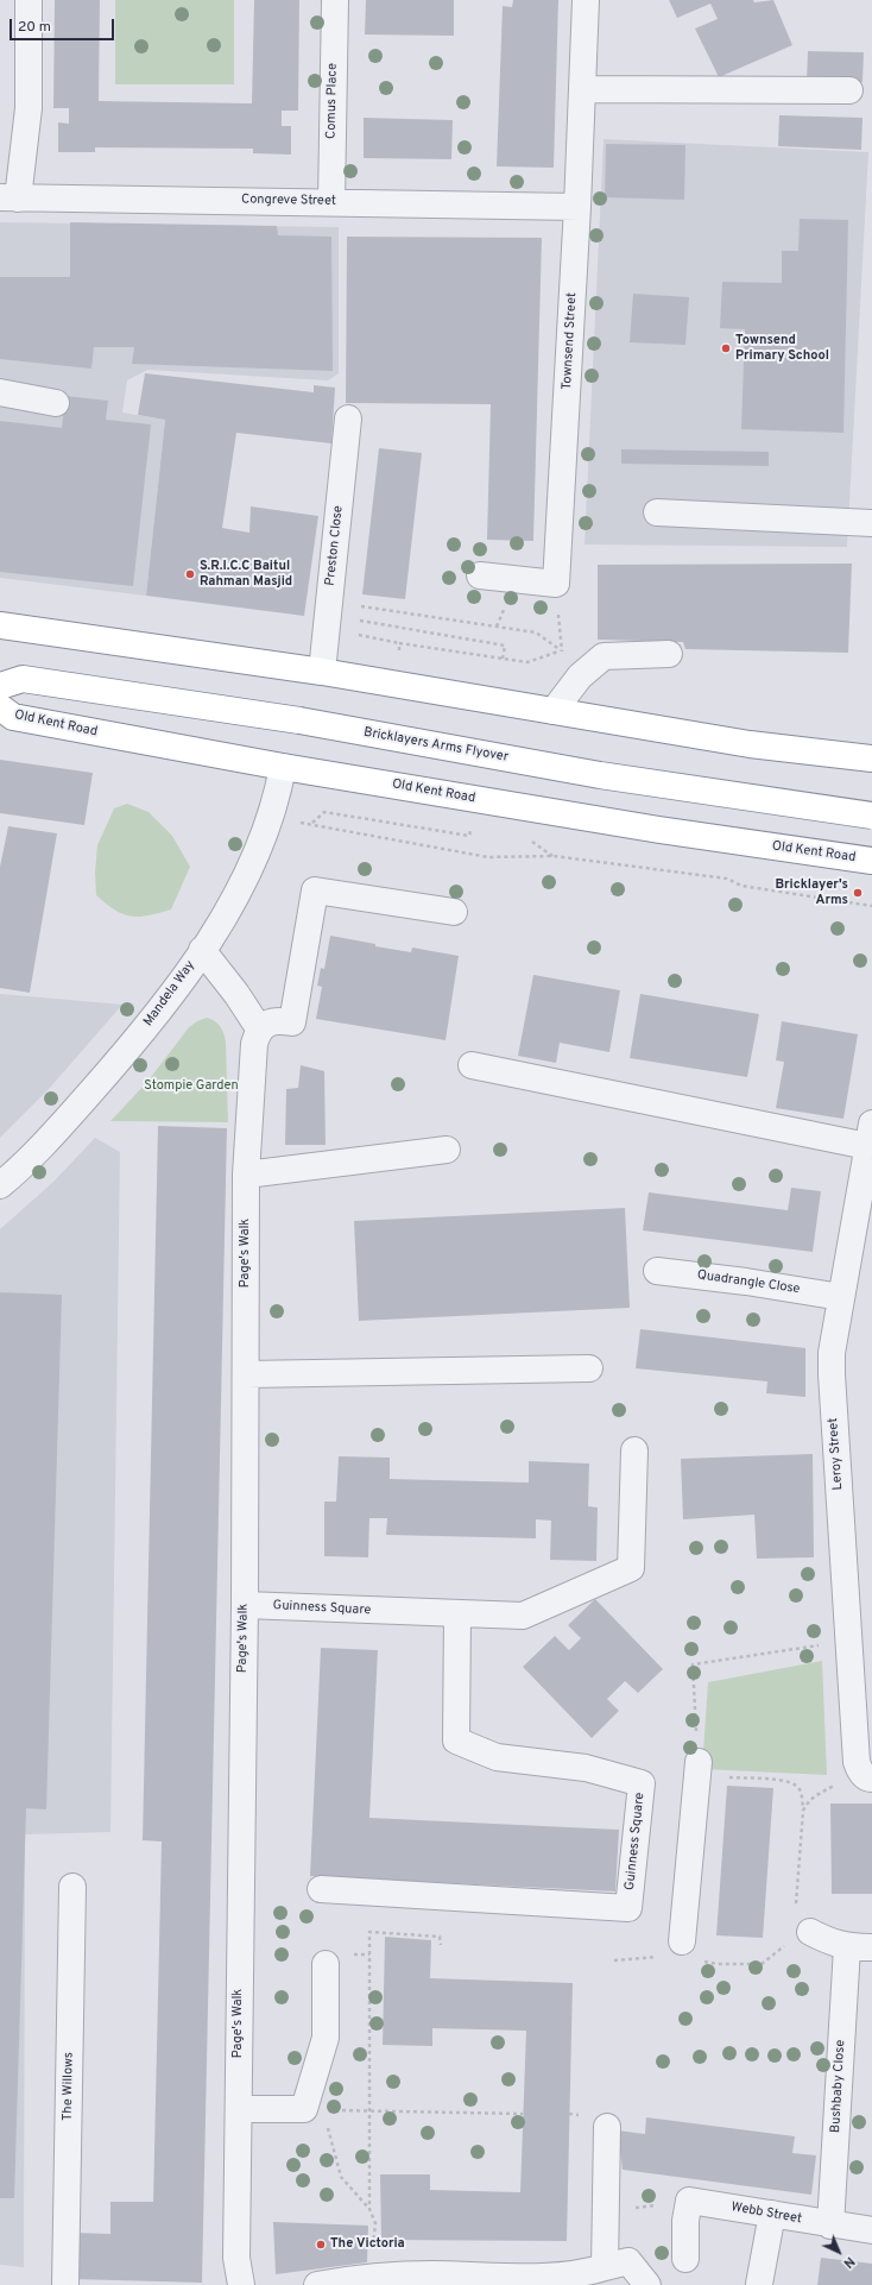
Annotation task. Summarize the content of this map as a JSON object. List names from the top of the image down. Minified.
{"streets":{"highway":["Old Kent Road","Bricklayers Arms Flyover"],"street":["Comus Place","Congreve Street","Townsend Street","Preston Close","Mandela Way","Page's Walk","Quadrangle Close","Leroy Street","Guinness Square","The Willows","Bushbaby Close","Webb Street"]},"crossings":[["Comus Place","Congreve Street"],["Congreve Street","Townsend Street"],["Old Kent Road","Mandela Way"],["Page's Walk","Guinness Square"],["Quadrangle Close","Leroy Street"],["Bushbaby Close","Webb Street"]],"parks":["Stompie Garden"],"places":["Townsend Primary School","S.R.I.C.C Baitul Rahman Masjid","Bricklayer's Arms","The Victoria"],"scale_bar":"20 m","north":"bottom right"}
